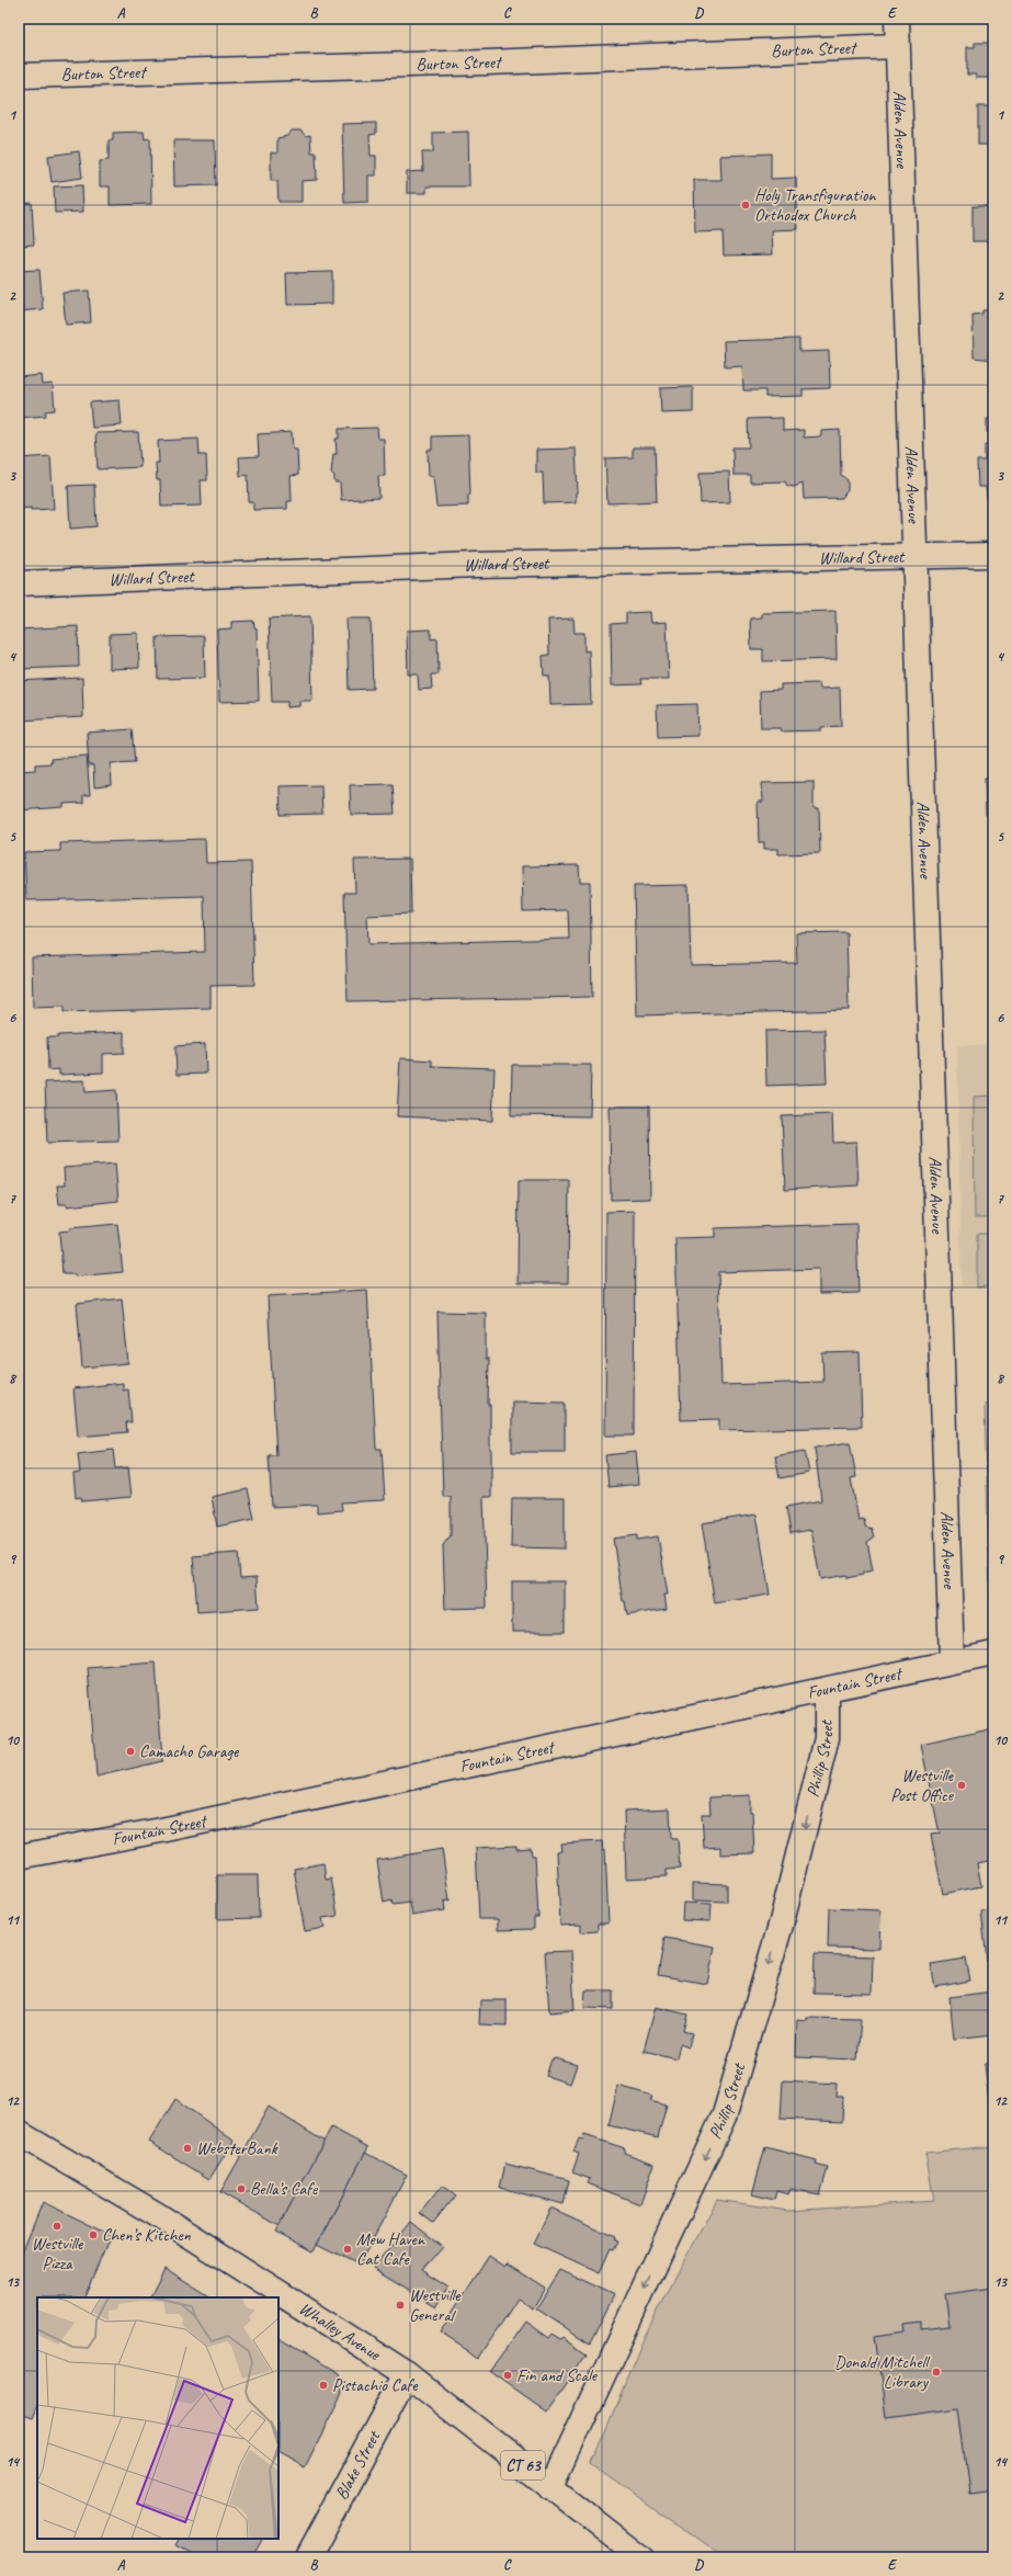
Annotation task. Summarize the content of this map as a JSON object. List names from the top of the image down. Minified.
{"streets":{"street":["Burton Street","Alden Avenue","Willard Street","Fountain Street","Phillip Street","Whalley Avenue","Blake Street","CT 63"]},"crossings":[["Burton Street","Alden Avenue"],["Alden Avenue","Willard Street"],["Alden Avenue","Fountain Street"],["Fountain Street","Phillip Street"],["Phillip Street","Whalley Avenue"],["Whalley Avenue","Blake Street"]],"one_way":["Phillip Street"],"places":["Holy Transfiguration Orthodox Church","Camacho Garage","Westville Post Office","WebsterBank","Bella’s Cafe","Westville Pizza","Chen’s Kitchen","Mew Haven Cat Cafe","Westville General","Donald Mitchell Library","Fin and Scale","Pistachio Cafe"],"grid":{"columns":["A","B","C","D","E"],"rows":["1","2","3","4","5","6","7","8","9","10","11","12","13","14"]}}
